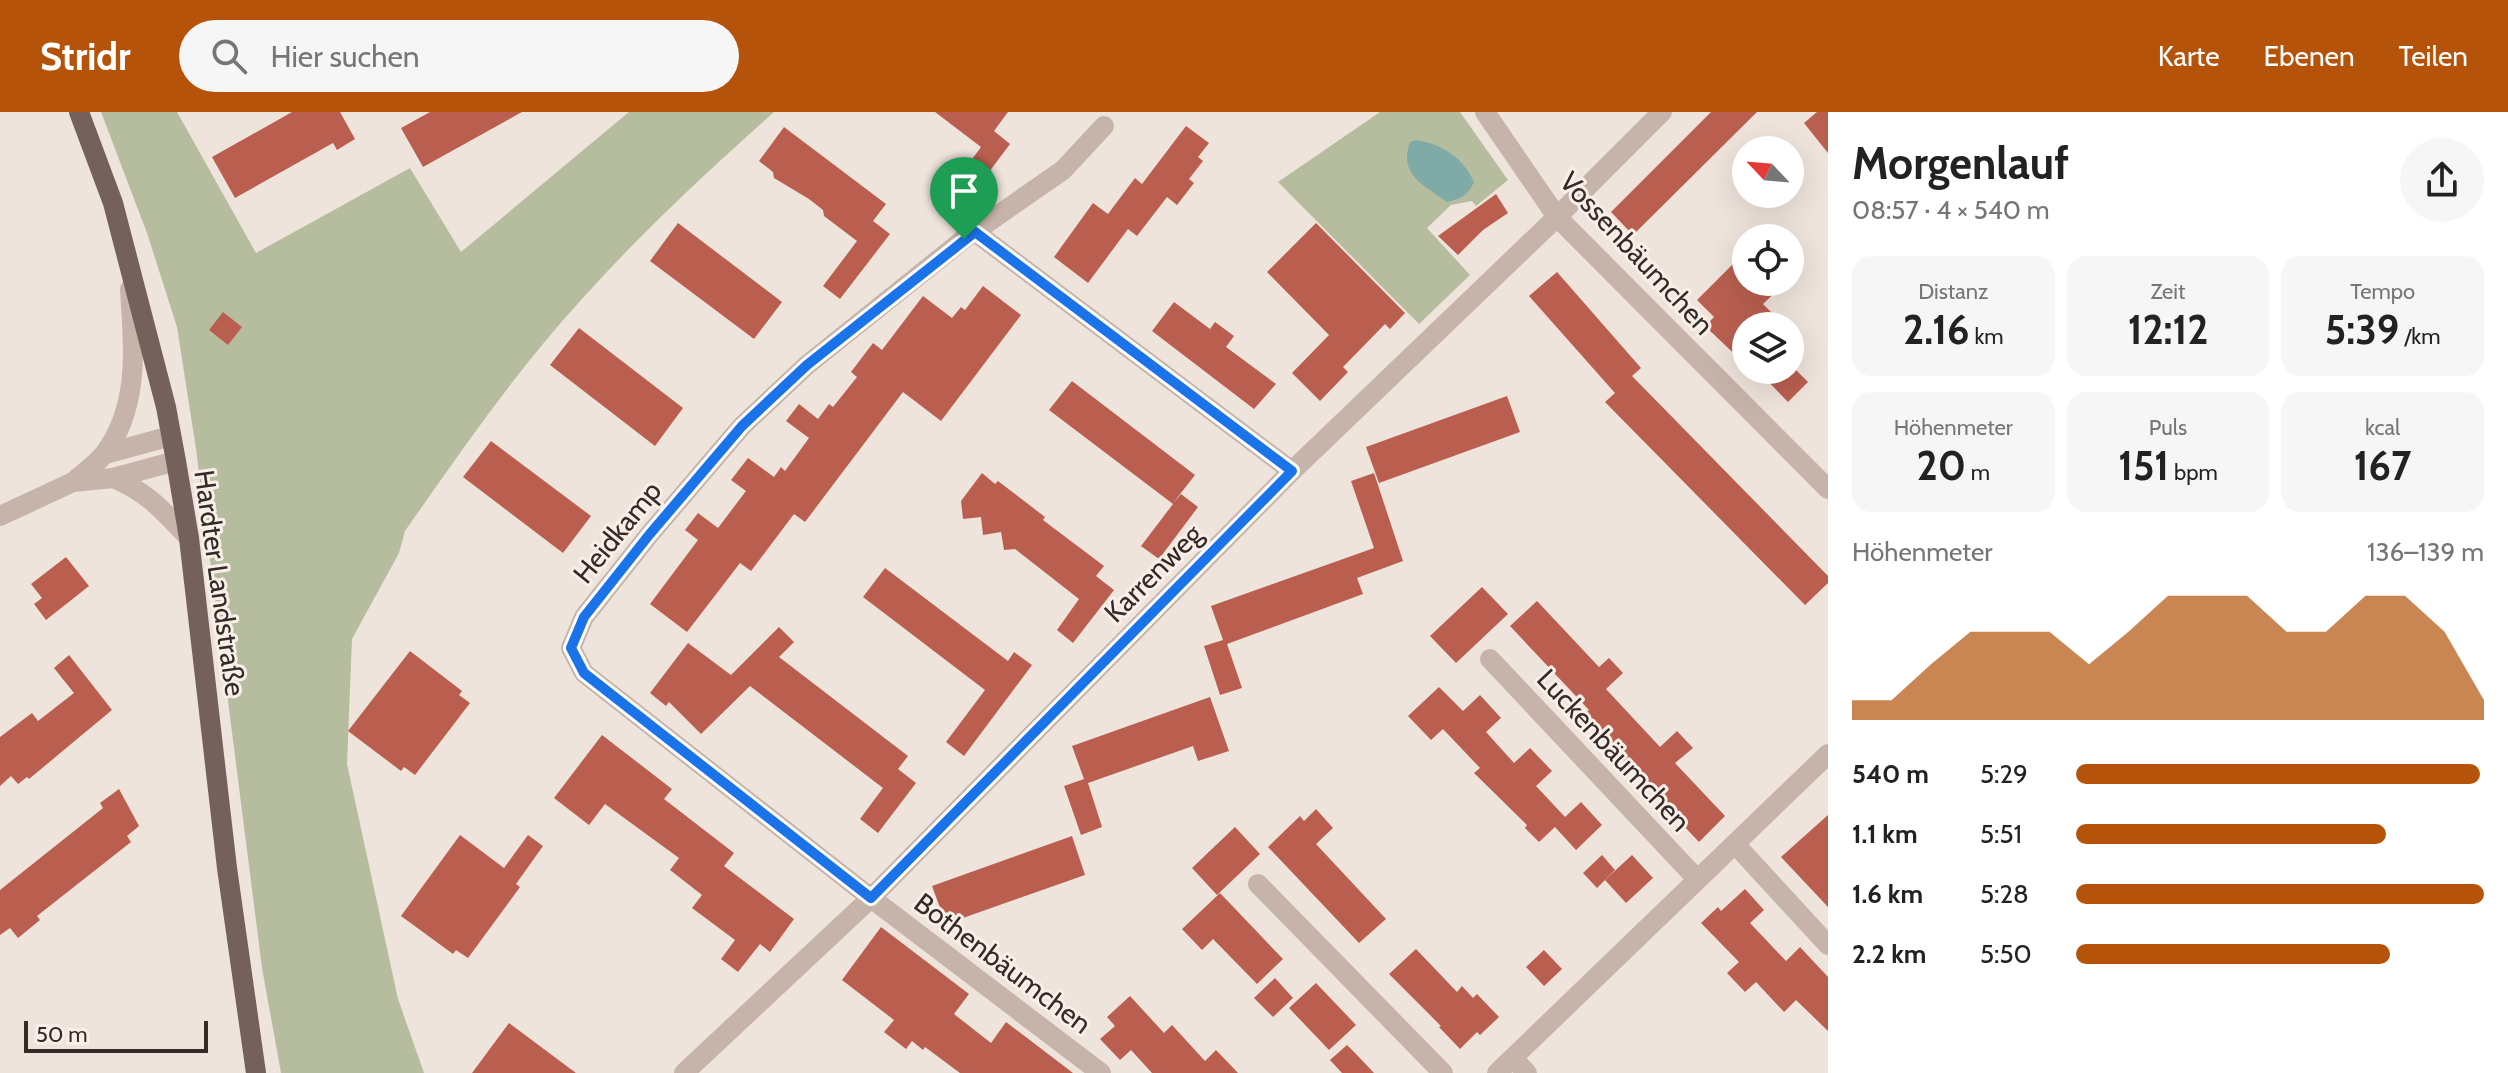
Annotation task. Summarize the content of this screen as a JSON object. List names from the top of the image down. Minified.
{"streets":{"main road":["Hardter Landstraße"],"street":["Vossenbäumchen","Heidkamp","Karrenweg","Luckenbäumchen","Bothenbäumchen"]},"crossings":[["Vossenbäumchen","Karrenweg"],["Heidkamp","Karrenweg"],["Heidkamp","Bothenbäumchen"],["Karrenweg","Bothenbäumchen"]],"scale_bar":"50 m","north":"top left","page":{"header":"Stridr","search":"Hier suchen","nav":["Karte","Ebenen","Teilen"],"heading":["Morgenlauf","08:57 · 4 × 540 m"],"stats":[["Distanz","2.16 km"],["Zeit","12:12"],["Tempo","5:39 /km"],["Höhenmeter","20 m"],["Puls","151 bpm"],["kcal","167"]],"chart":["Höhenmeter","136–139 m"],"list":[{"name":"540 m","note":"5:29"},{"name":"1.1 km","note":"5:51"},{"name":"1.6 km","note":"5:28"},{"name":"2.2 km","note":"5:50"}],"scale":"50 m"}}
